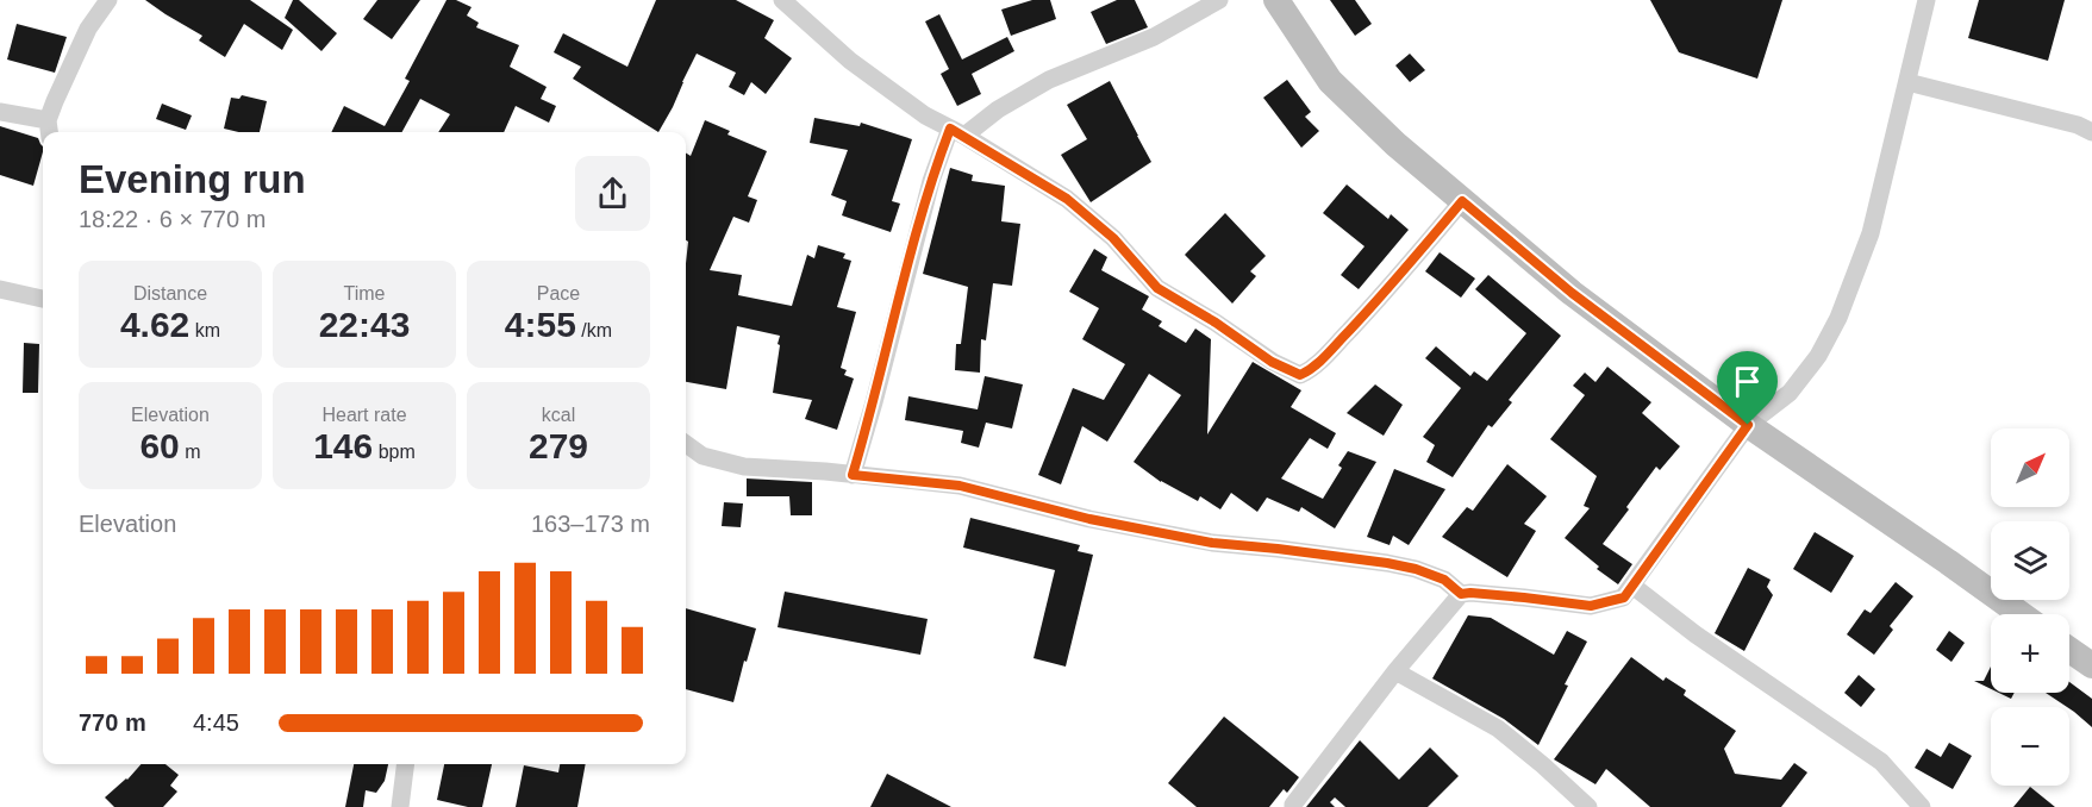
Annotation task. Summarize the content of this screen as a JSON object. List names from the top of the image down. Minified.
{"north":"top right","page":{"heading":["Evening run","18:22 · 6 × 770 m"],"stats":[["Distance","4.62 km"],["Time","22:43"],["Pace","4:55 /km"],["Elevation","60 m"],["Heart rate","146 bpm"],["kcal","279"]],"map_buttons":["+","−"],"chart":["Elevation","163–173 m"],"list":[{"name":"770 m","note":"4:45"}]}}
